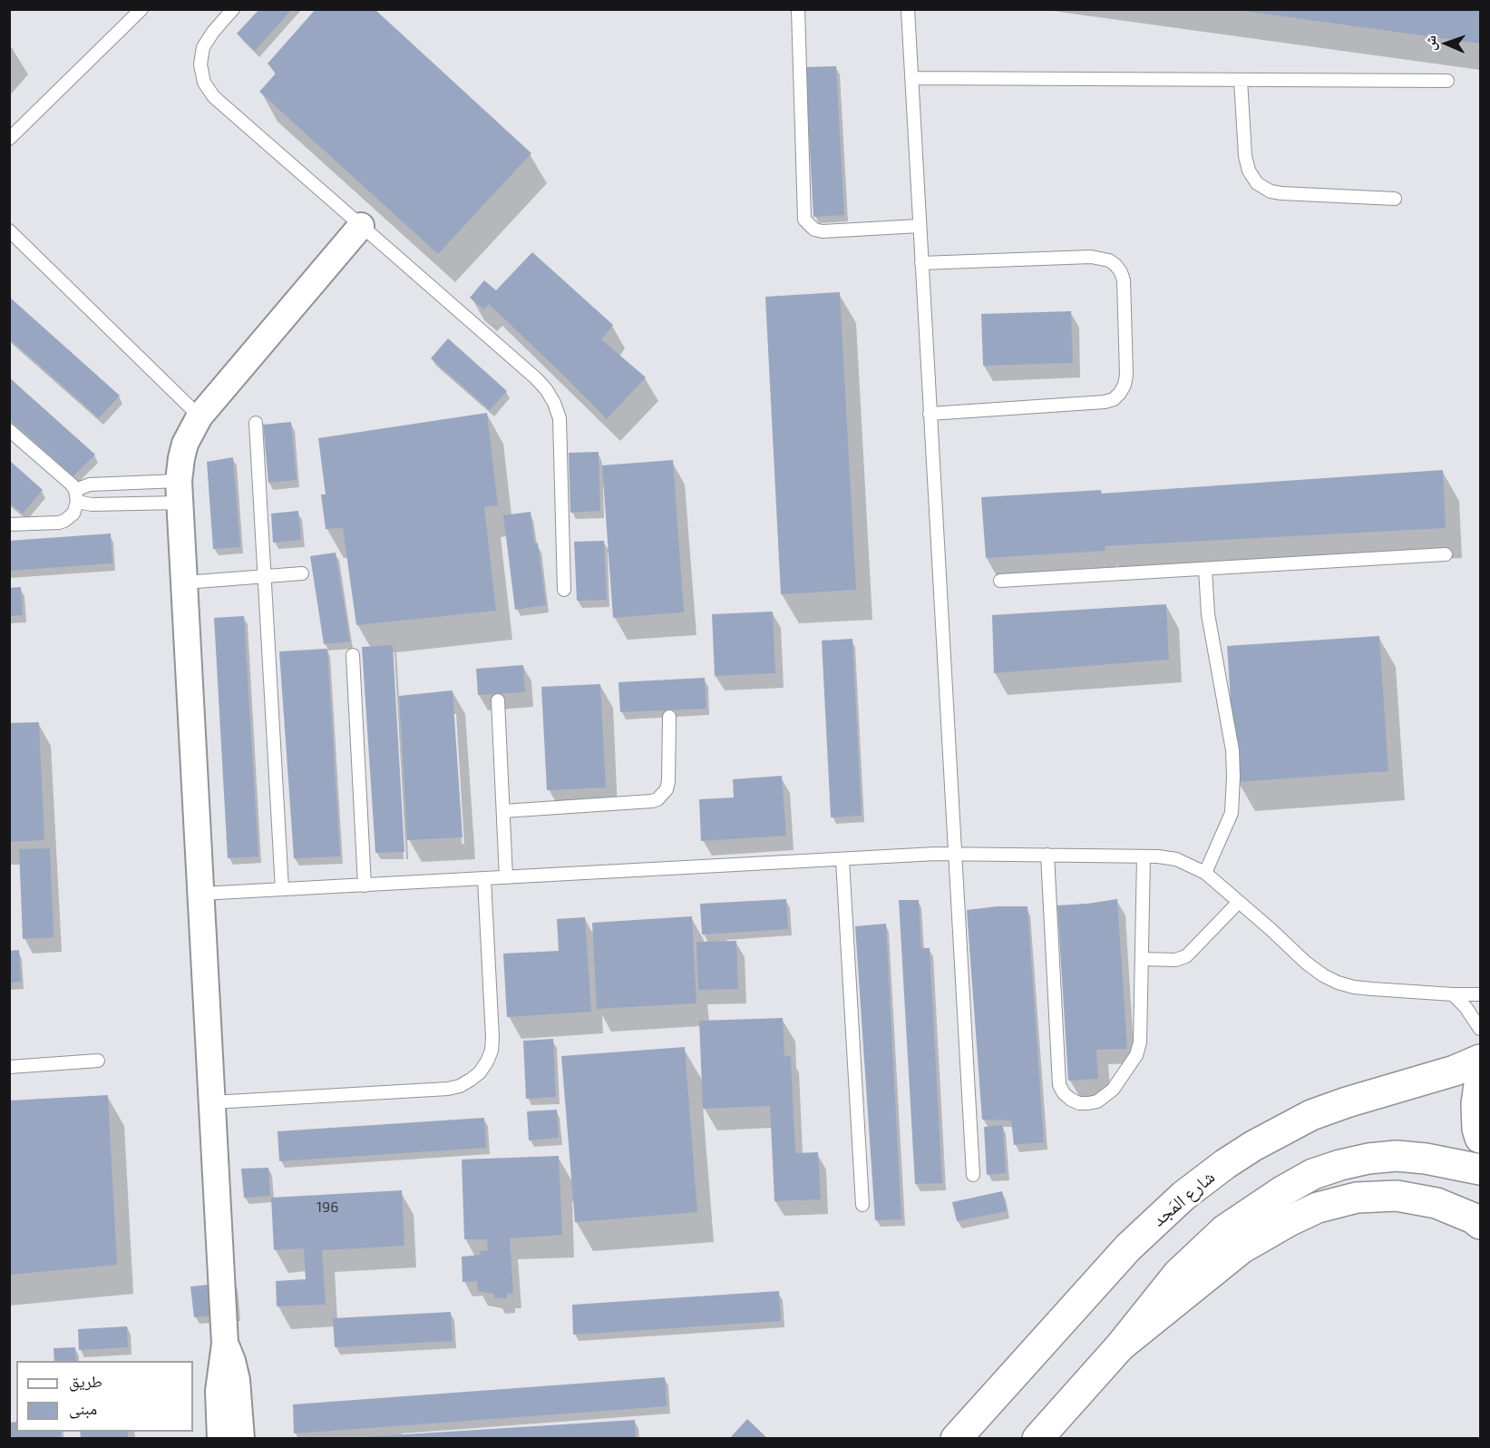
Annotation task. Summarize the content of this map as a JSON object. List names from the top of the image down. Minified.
{"streets":{"main road":["شارع المَجد"]},"house_numbers":["196"],"legend":["طريق","مبنى"],"north":"left"}
